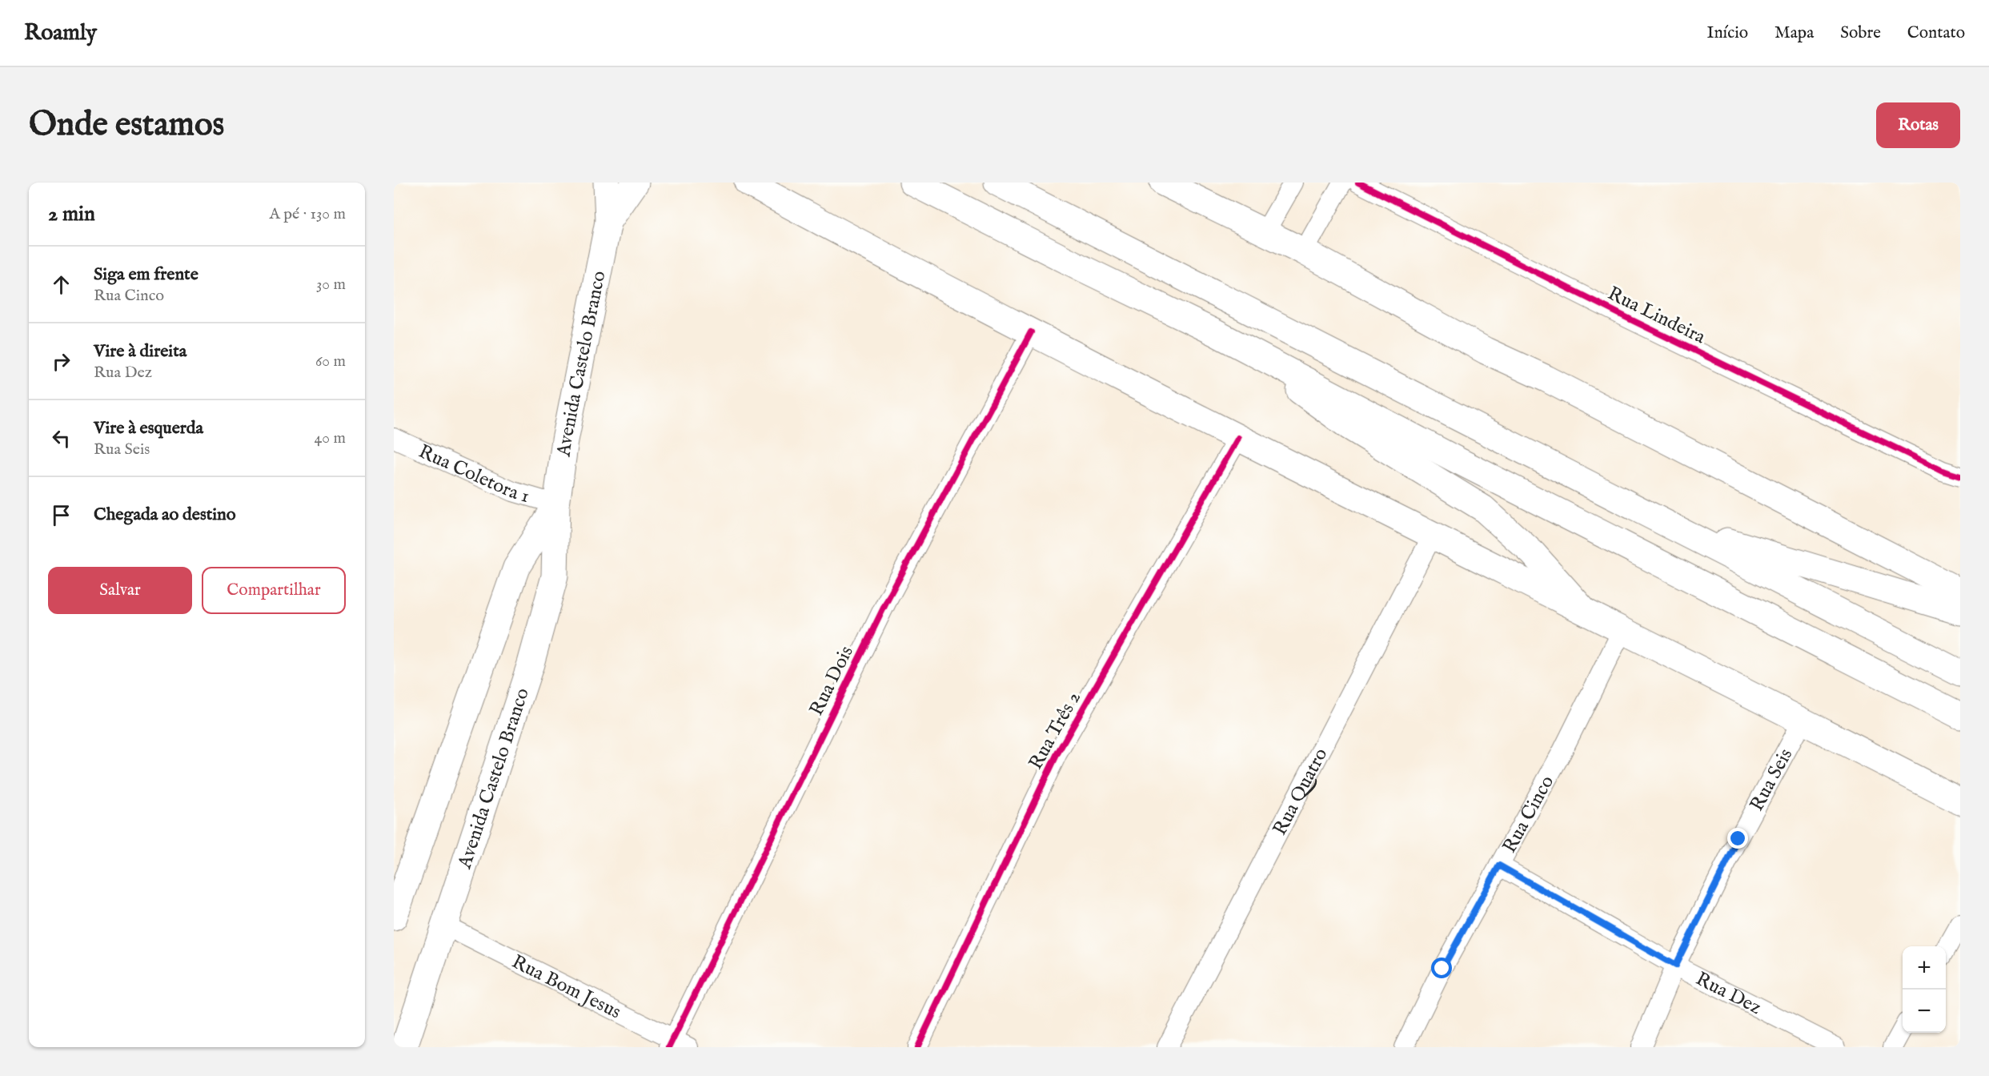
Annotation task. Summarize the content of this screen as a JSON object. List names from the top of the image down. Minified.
{"streets":{"main road":["Avenida Castelo Branco"],"street":["Rua Lindeira","Rua Coletora 1","Rua Dois","Rua Três 2","Rua Seis","Rua Quatro","Rua Cinco","Rua Bom Jesus","Rua Dez"]},"crossings":[["Avenida Castelo Branco","Rua Coletora 1"],["Avenida Castelo Branco","Rua Bom Jesus"],["Rua Dois","Rua Bom Jesus"],["Rua Seis","Rua Dez"],["Rua Cinco","Rua Dez"]],"page":{"header":"Roamly","nav":["Início","Mapa","Sobre","Contato"],"buttons":["Rotas",["Salvar","Compartilhar"]],"title":"Onde estamos","heading":["2 min","A pé · 130 m"],"list":[["Siga em frente","Rua Cinco","30 m"],["Vire à direita","Rua Dez","60 m"],["Vire à esquerda","Rua Seis","40 m"],"Chegada ao destino"],"map_buttons":["+","−"]}}
